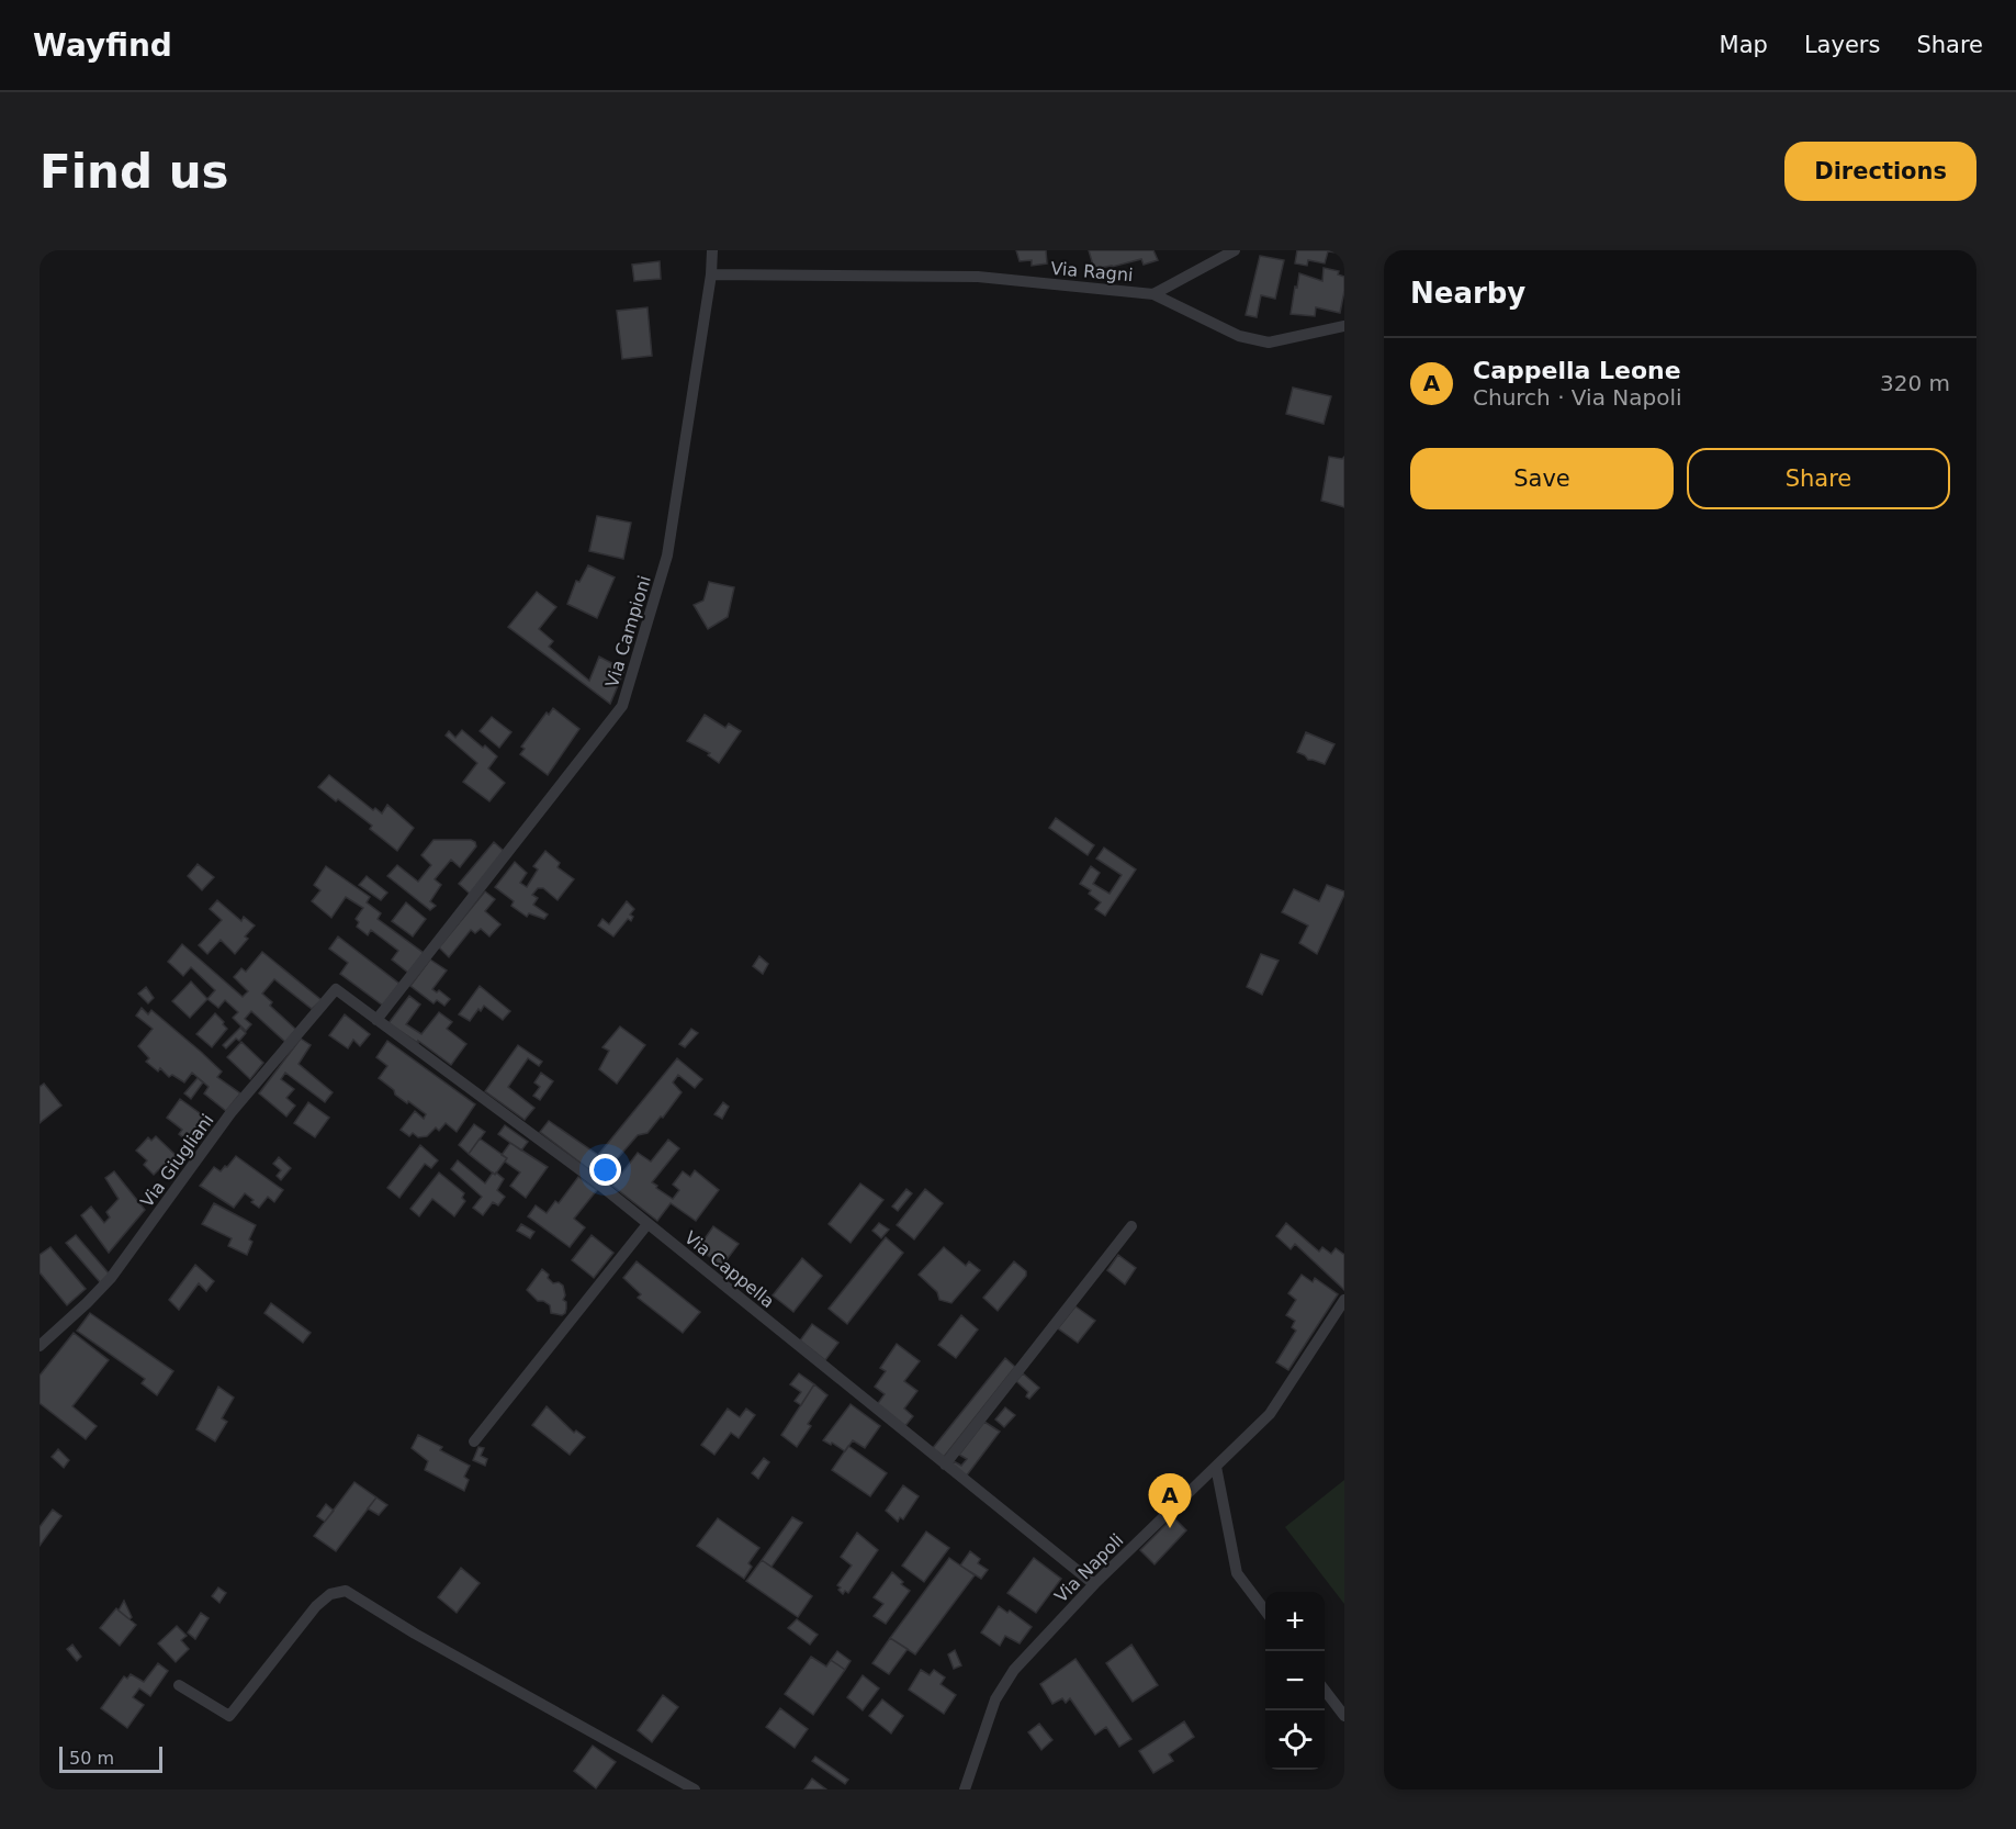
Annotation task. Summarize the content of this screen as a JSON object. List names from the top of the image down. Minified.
{"streets":{"street":["Via Ragni","Via Campioni","Via Giugliani","Via Cappella","Via Napoli"]},"crossings":[["Via Ragni","Via Campioni"],["Via Campioni","Via Cappella"],["Via Giugliani","Via Cappella"],["Via Cappella","Via Napoli"]],"scale_bar":"50 m","page":{"header":"Wayfind","nav":["Map","Layers","Share"],"buttons":["Directions",["Save","Share"]],"title":"Find us","heading":"Nearby","list":[{"mark":"A","name":"Cappella Leone","note":"Church · Via Napoli","value":"320 m"}],"pins":"A","map_buttons":["+","−"],"scale":"50 m"}}
